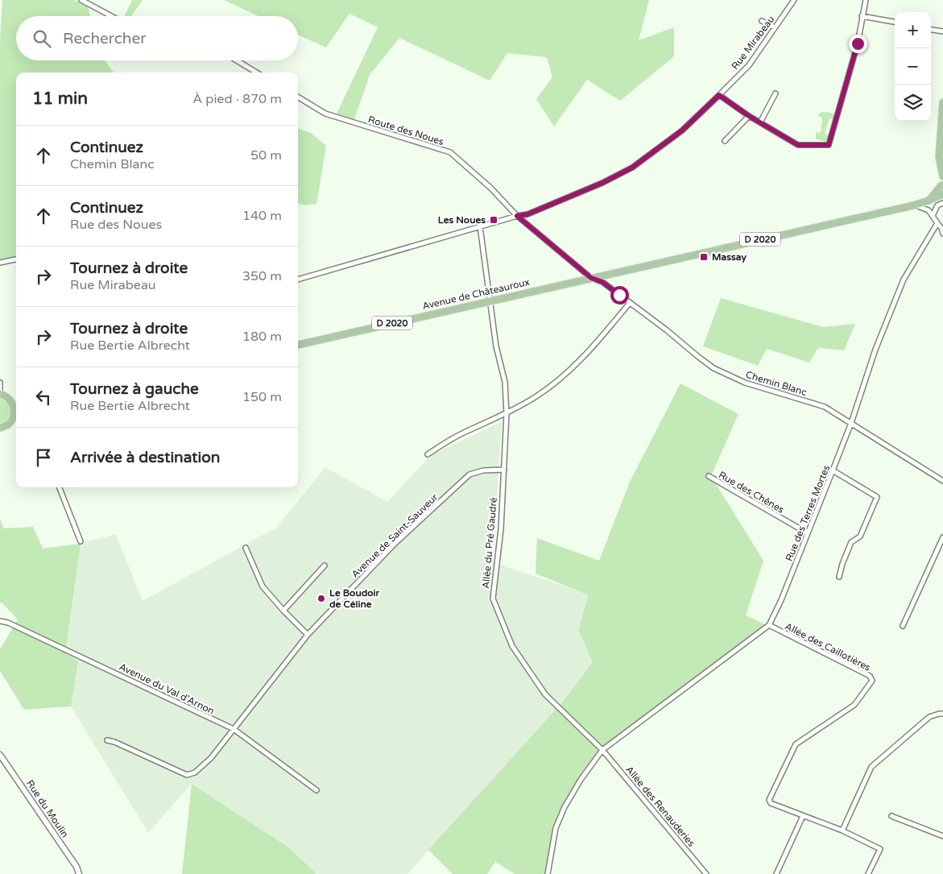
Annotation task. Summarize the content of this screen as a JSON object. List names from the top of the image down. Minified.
{"streets":{"main road":["D 2020","Avenue de Châteauroux"],"street":["Rue Mirabeau","Route des Noues","Chemin Blanc","Rue des Chênes","Rue des Terres Mortes","Avenue de Saint-Sauveur","Allée du Pré Gaudré","Allée des Caillotières","Avenue du Val d’Arnon","Allée des Renauderies","Rue du Moulin"]},"crossings":[["Rue Mirabeau","Route des Noues"],["Rue Mirabeau","Allée du Pré Gaudré"],["Route des Noues","D 2020"],["Route des Noues","Avenue de Châteauroux"],["Route des Noues","Chemin Blanc"],["D 2020","Avenue de Châteauroux"],["D 2020","Chemin Blanc"],["Avenue de Châteauroux","Chemin Blanc"],["Avenue de Châteauroux","Allée du Pré Gaudré"],["Chemin Blanc","Rue des Terres Mortes"],["Rue des Chênes","Rue des Terres Mortes"],["Rue des Terres Mortes","Allée du Pré Gaudré"],["Rue des Terres Mortes","Allée des Caillotières"],["Rue des Terres Mortes","Allée des Renauderies"],["Avenue de Saint-Sauveur","Allée du Pré Gaudré"],["Avenue de Saint-Sauveur","Avenue du Val d’Arnon"],["Allée du Pré Gaudré","Allée des Renauderies"]],"places":{"transit":["Les Noues","Massay"],"other":["Le Boudoir de Céline"]},"page":{"map_buttons":["+","−"],"search":"Rechercher","heading":["11 min","À pied · 870 m"],"list":[["Continuez","Chemin Blanc","50 m"],["Continuez","Rue des Noues","140 m"],["Tournez à droite","Rue Mirabeau","350 m"],["Tournez à droite","Rue Bertie Albrecht","180 m"],["Tournez à gauche","Rue Bertie Albrecht","150 m"],"Arrivée à destination"]}}
